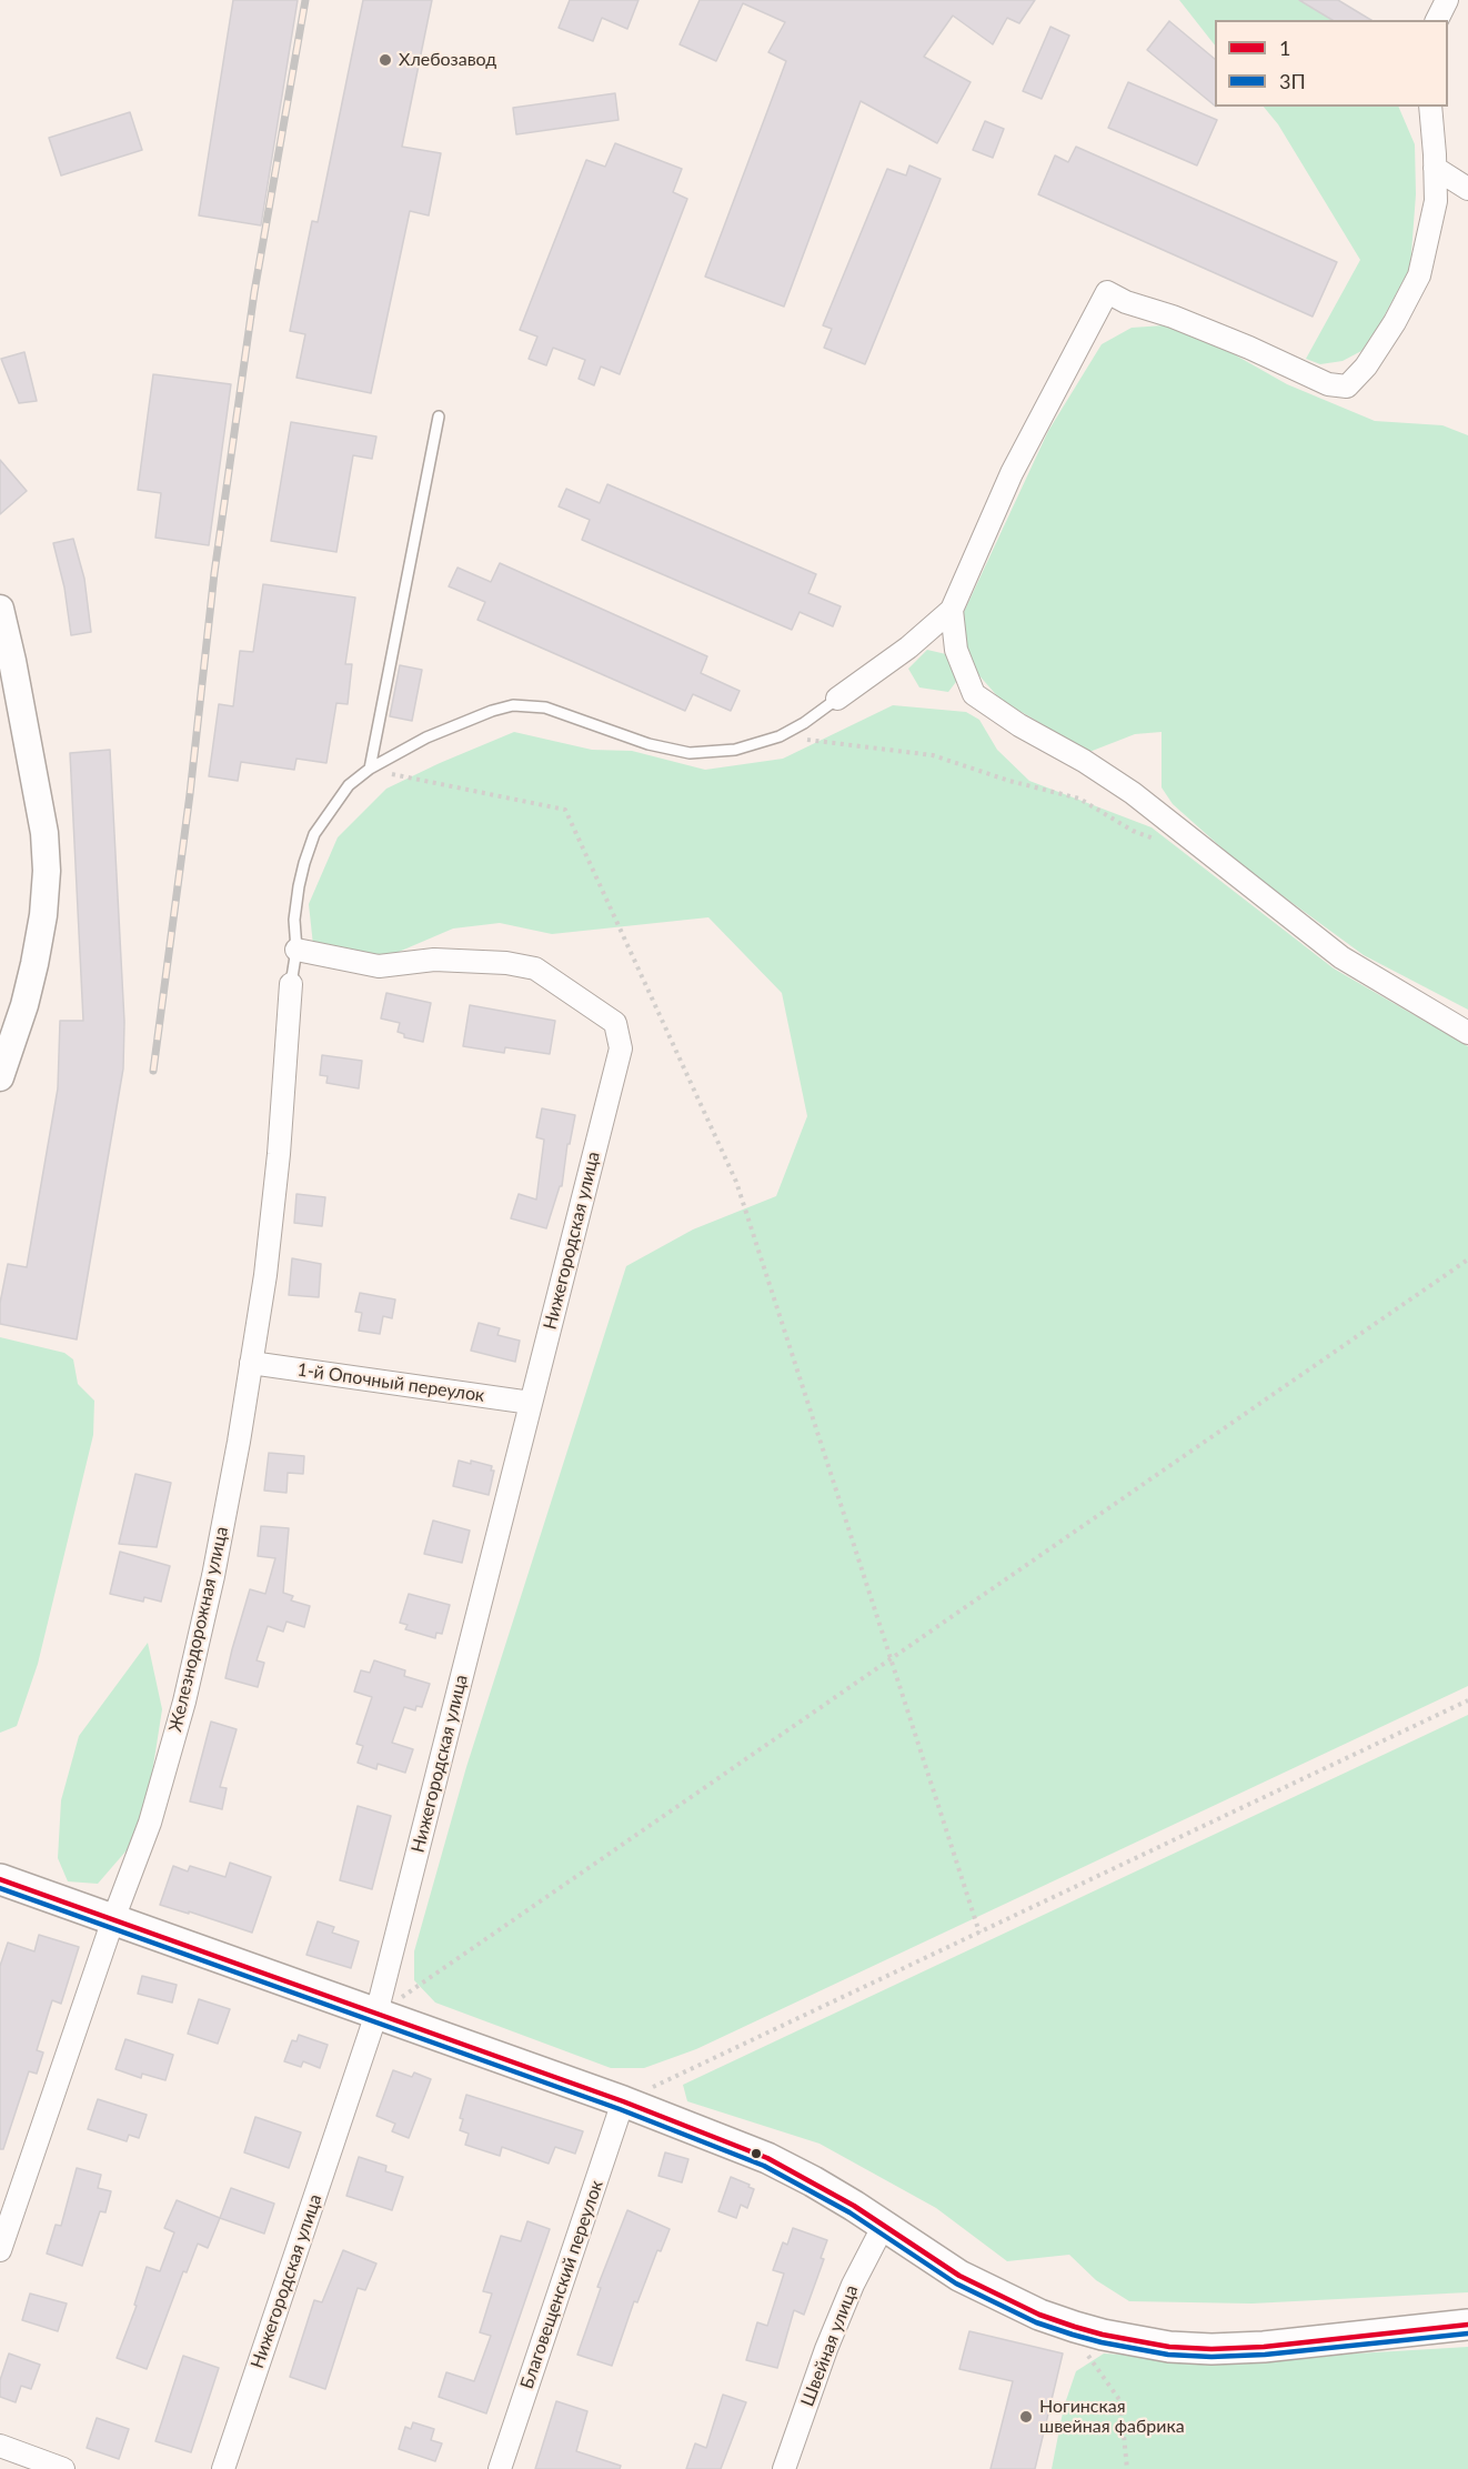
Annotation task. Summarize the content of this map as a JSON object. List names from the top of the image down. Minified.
{"streets":{"street":["Нижегородская улица","1-й Опочный переулок","Железнодорожная улица","Благовещенский переулок","Швейная улица"]},"crossings":[["Нижегородская улица","1-й Опочный переулок"],["1-й Опочный переулок","Железнодорожная улица"]],"places":["Хлебозавод","Ногинская швейная фабрика"],"lines":["transit line 1","transit line 3П"],"legend":["1","3П"]}
